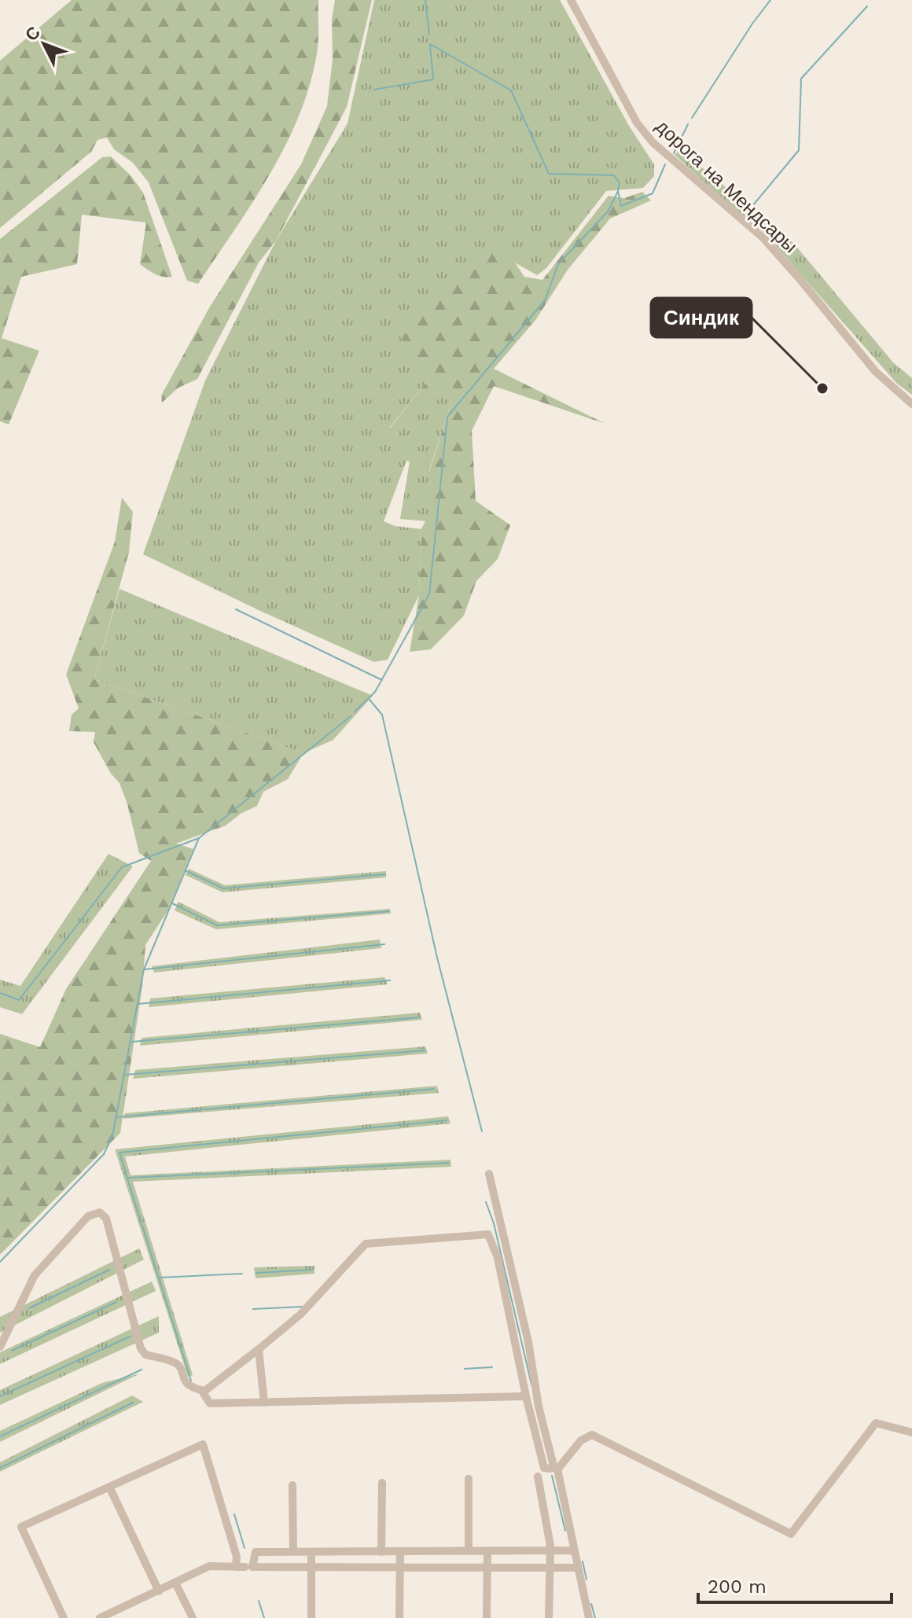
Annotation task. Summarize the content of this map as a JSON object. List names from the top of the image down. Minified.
{"streets":{"street":["дорога на Мендсары"]},"places":["Синдик"],"scale_bar":"200 m","north":"top left"}
